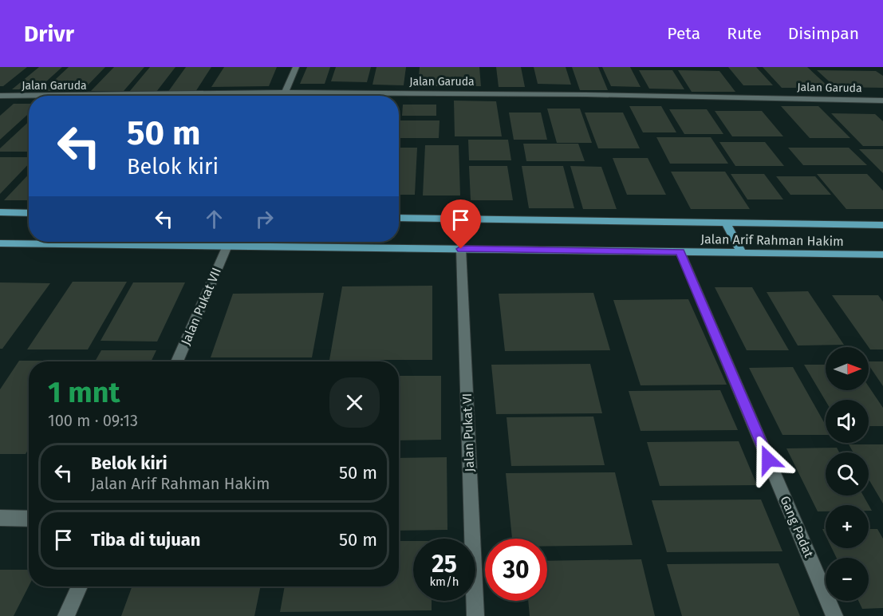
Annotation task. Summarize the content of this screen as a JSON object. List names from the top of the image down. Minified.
{"streets":{"main road":["Jalan Arif Rahman Hakim"],"street":["Jalan Garuda","Jalan Pukat VII","Jalan Pukat VI","Gang Padat"]},"crossings":[["Jalan Arif Rahman Hakim","Jalan Pukat VII"],["Jalan Arif Rahman Hakim","Jalan Pukat VI"],["Jalan Arif Rahman Hakim","Gang Padat"]],"north":"right","page":{"header":"Drivr","nav":["Peta","Rute","Disimpan"],"turn":["50 m","Belok kiri"],"map_buttons":["+","−"],"heading":["1 mnt","100 m · 09:13"],"list":[{"name":"Belok kiri","note":"Jalan Arif Rahman Hakim","value":"50 m"},{"name":"Tiba di tujuan","value":"50 m"}],"speed":"25 km/h","limit":"30"}}
